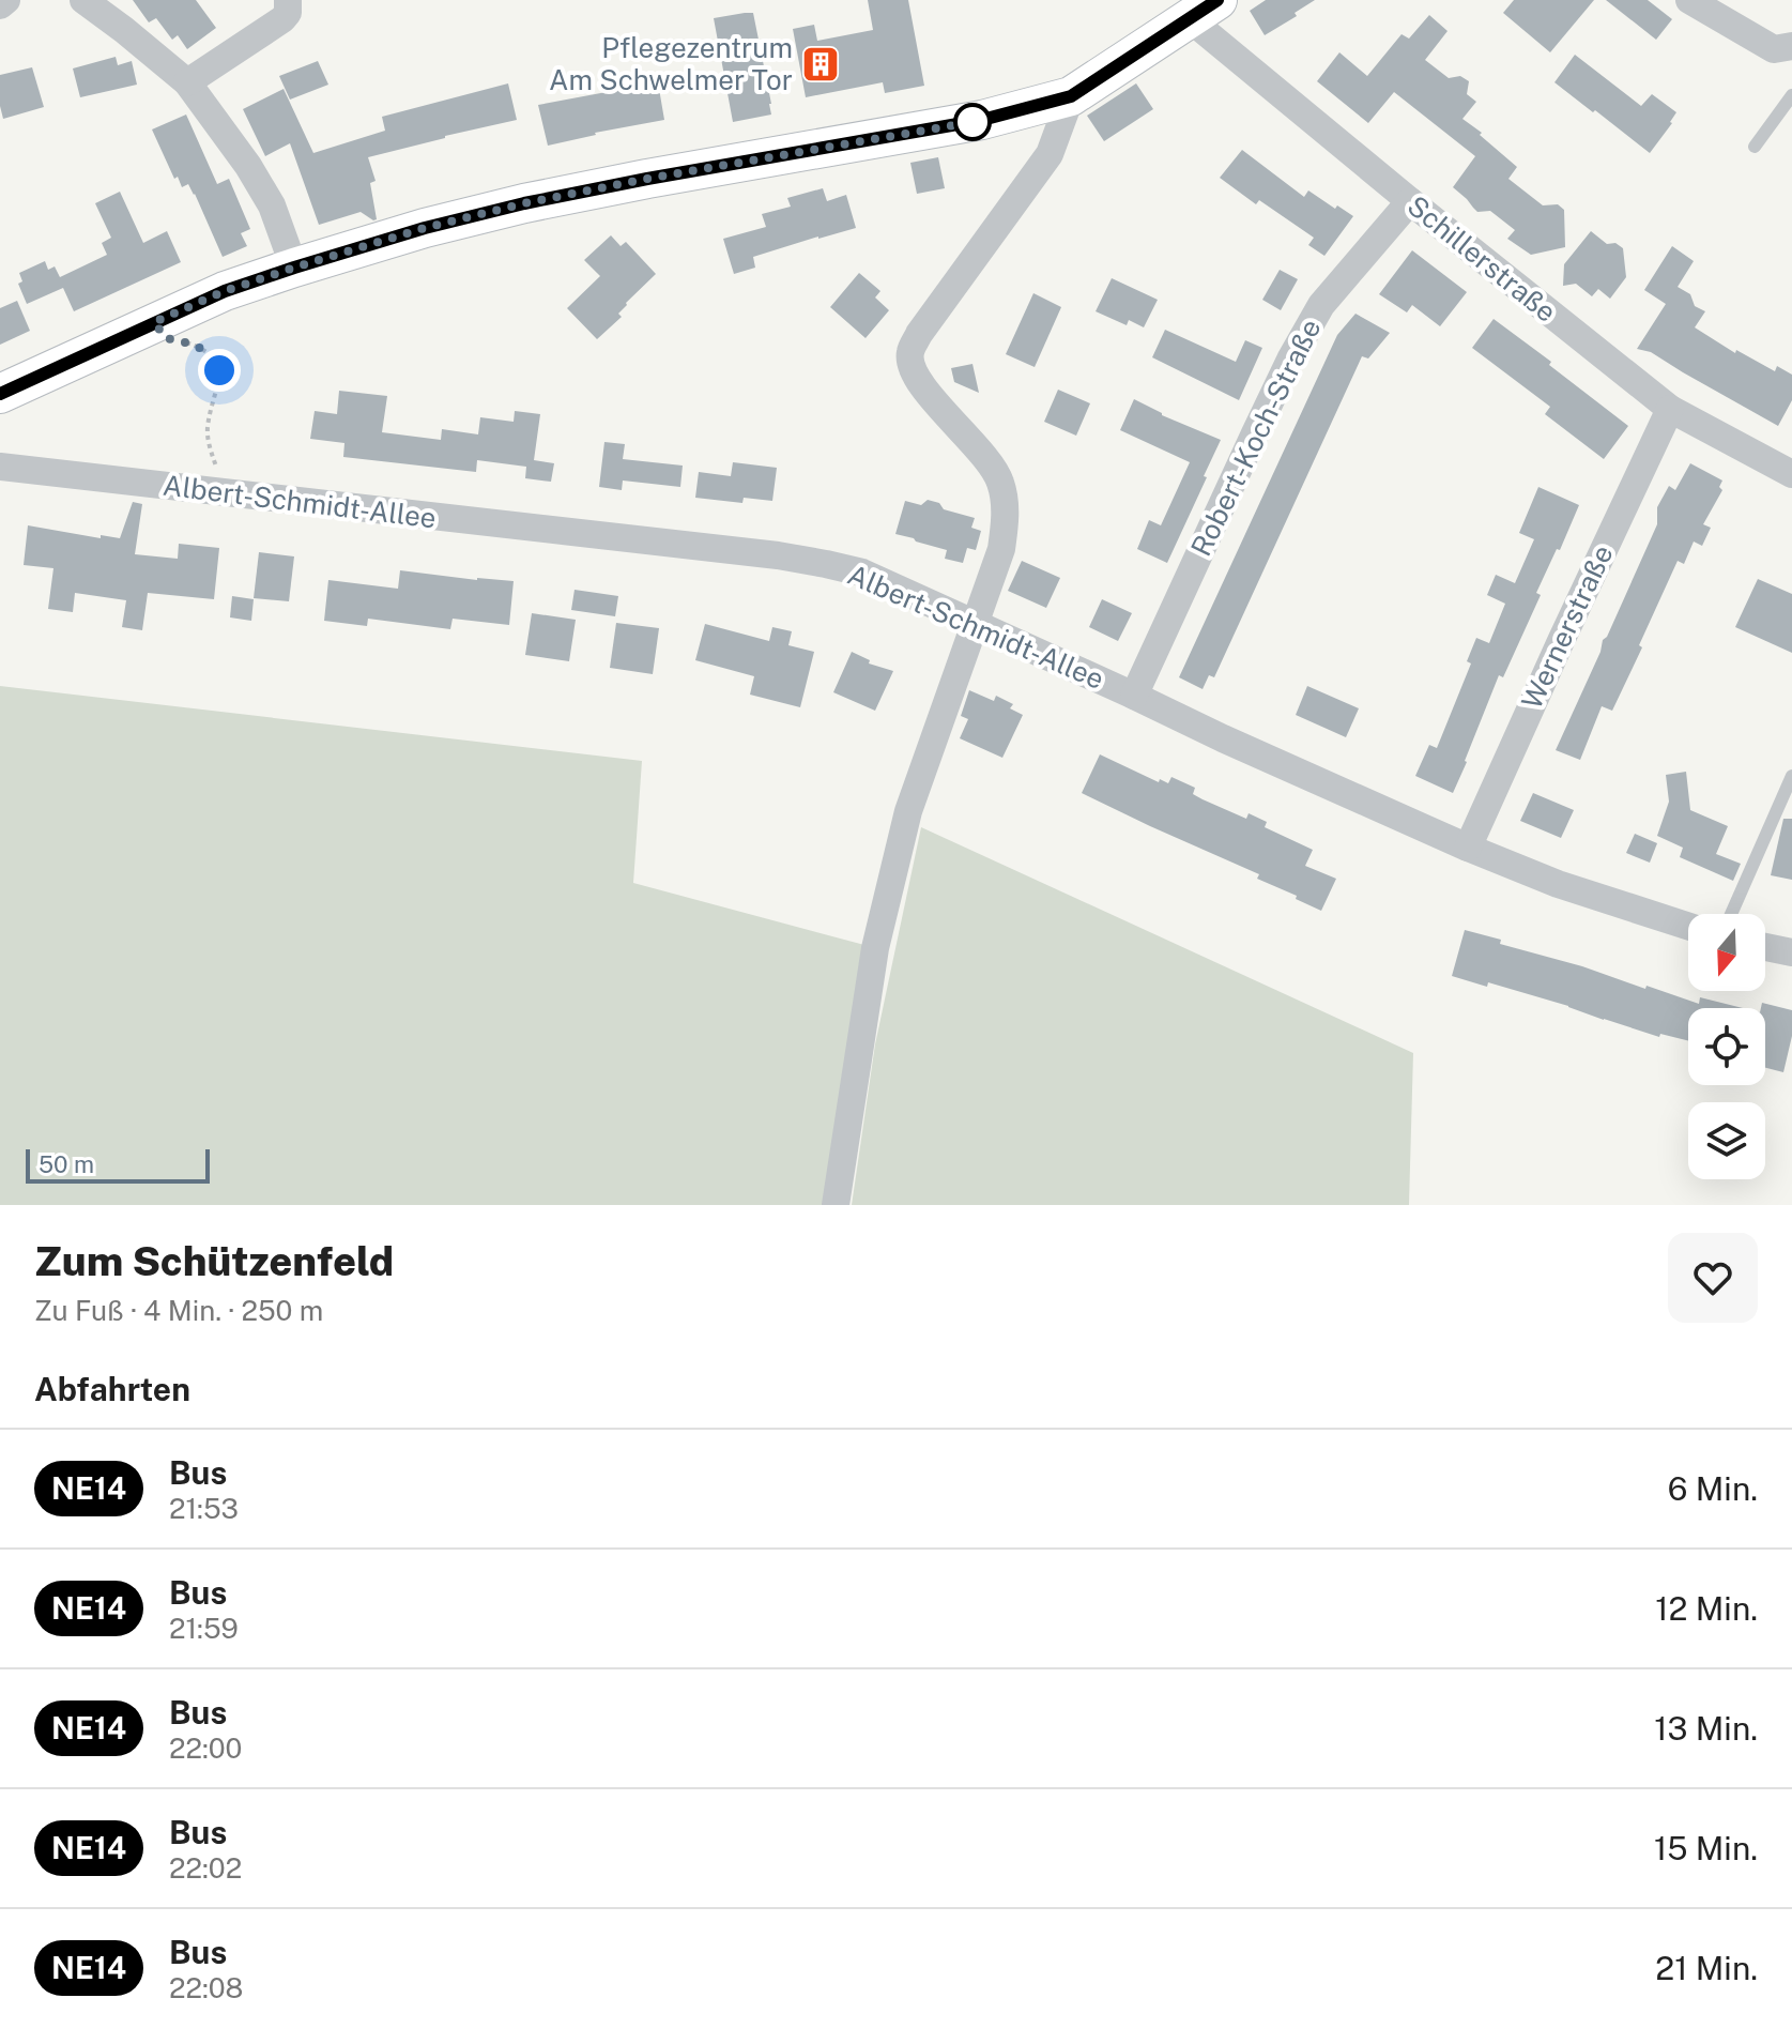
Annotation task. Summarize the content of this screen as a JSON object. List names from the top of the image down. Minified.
{"streets":{"street":["Schillerstraße","Robert-Koch-Straße","Albert-Schmidt-Allee","Wernerstraße"]},"crossings":[["Schillerstraße","Robert-Koch-Straße"],["Schillerstraße","Wernerstraße"],["Robert-Koch-Straße","Albert-Schmidt-Allee"],["Albert-Schmidt-Allee","Wernerstraße"]],"places":{"building":["Pflegezentrum Am Schwelmer Tor"]},"lines":["bus line NE14"],"scale_bar":"50 m","north":"bottom","page":{"scale":"50 m","heading":[["Zum Schützenfeld","Zu Fuß · 4 Min. · 250 m"],"Abfahrten"],"list":[{"mark":"NE14","name":"Bus","note":"21:53","value":"6 Min."},{"mark":"NE14","name":"Bus","note":"21:59","value":"12 Min."},{"mark":"NE14","name":"Bus","note":"22:00","value":"13 Min."},{"mark":"NE14","name":"Bus","note":"22:02","value":"15 Min."},{"mark":"NE14","name":"Bus","note":"22:08","value":"21 Min."}]}}
